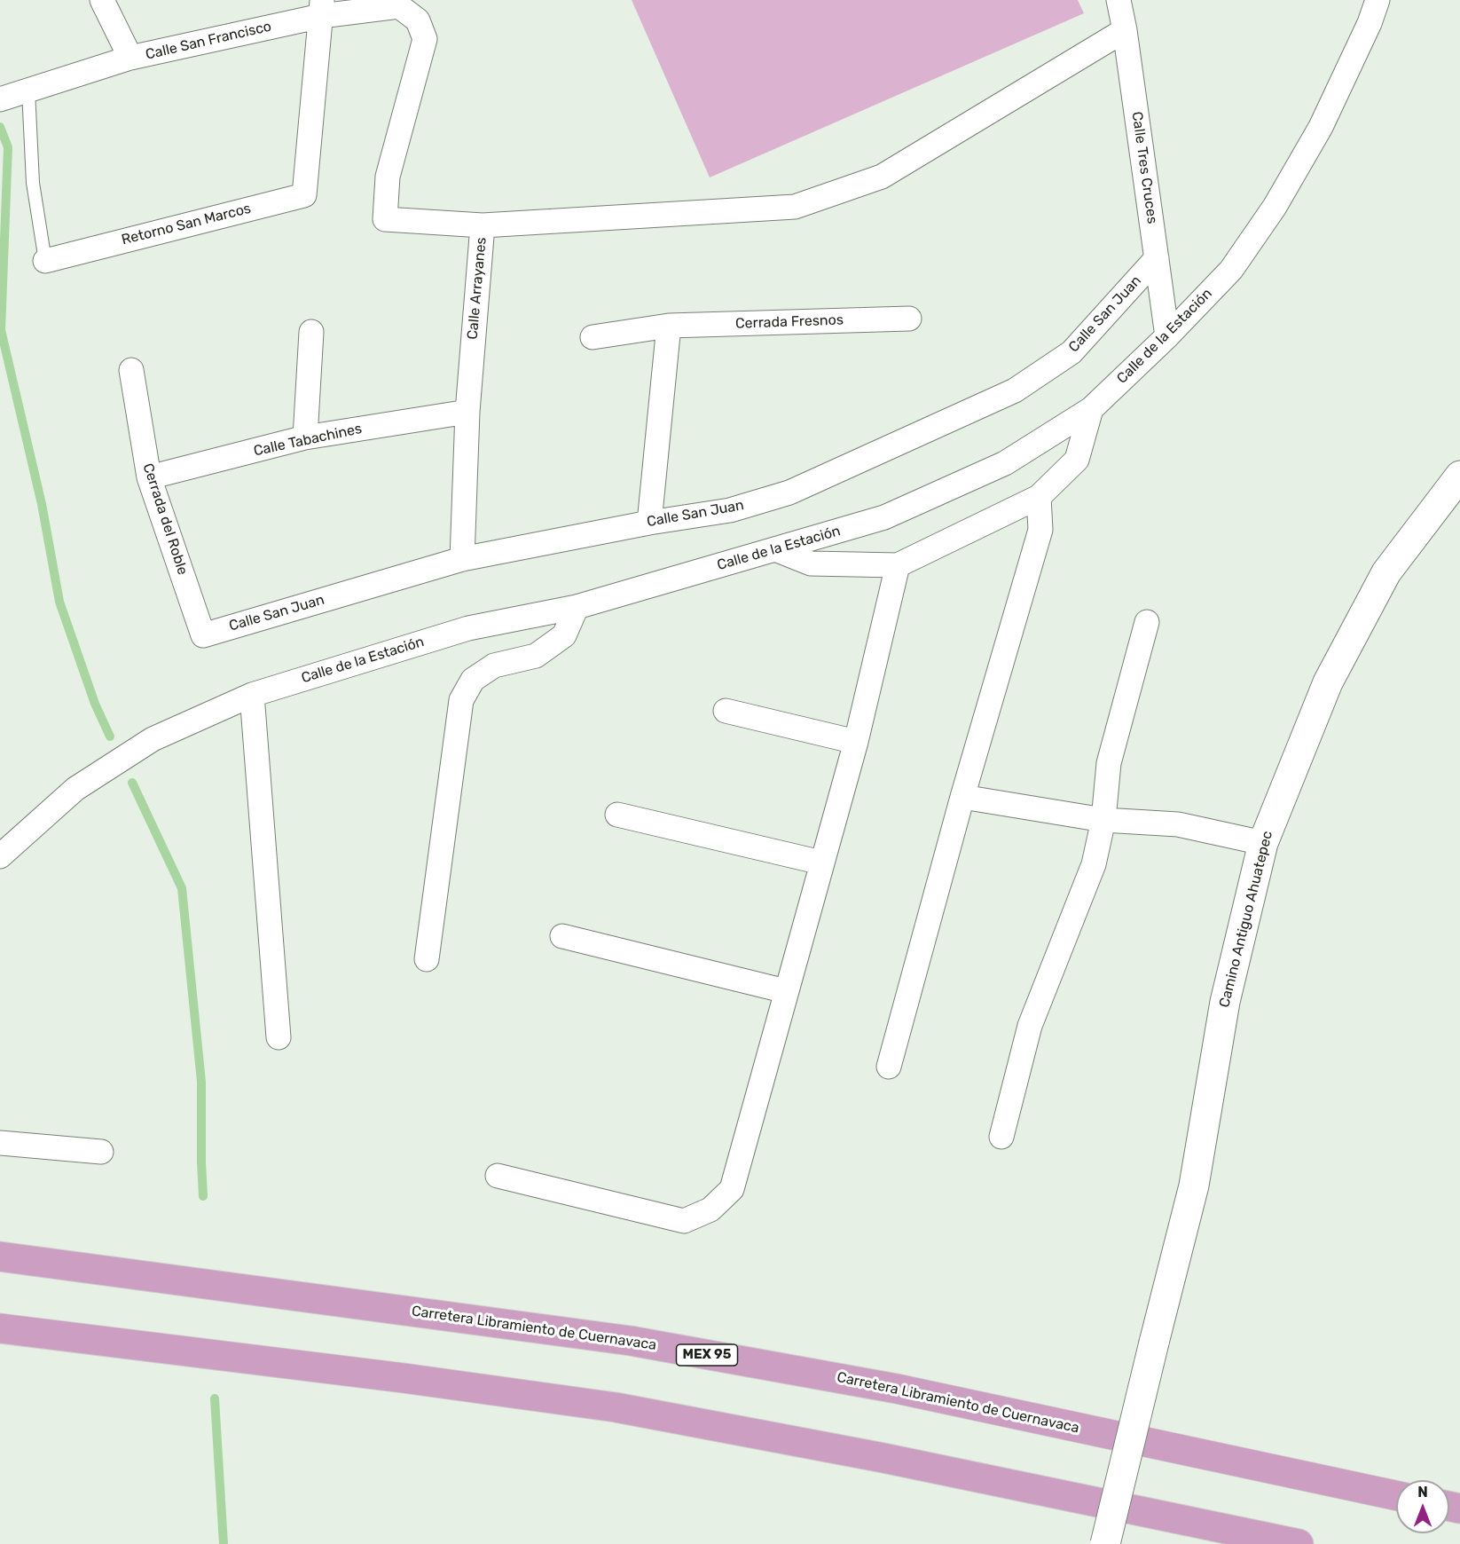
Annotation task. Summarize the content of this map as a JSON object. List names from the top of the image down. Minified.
{"streets":{"highway":["Carretera Libramiento de Cuernavaca","MEX 95"],"street":["Calle San Francisco","Calle Tres Cruces","Retorno San Marcos","Calle Arrayanes","Calle San Juan","Cerrada Fresnos","Calle de la Estación","Calle Tabachines","Cerrada del Roble","Camino Antiguo Ahuatepec"]},"crossings":[["Calle San Francisco","Retorno San Marcos"],["Calle San Francisco","Calle Arrayanes"],["Calle Tres Cruces","Calle San Juan"],["Calle Tres Cruces","Calle de la Estación"],["Calle Arrayanes","Calle San Juan"],["Calle Arrayanes","Calle Tabachines"],["Calle San Juan","Cerrada del Roble"],["Calle Tabachines","Cerrada del Roble"]],"north":"top"}
